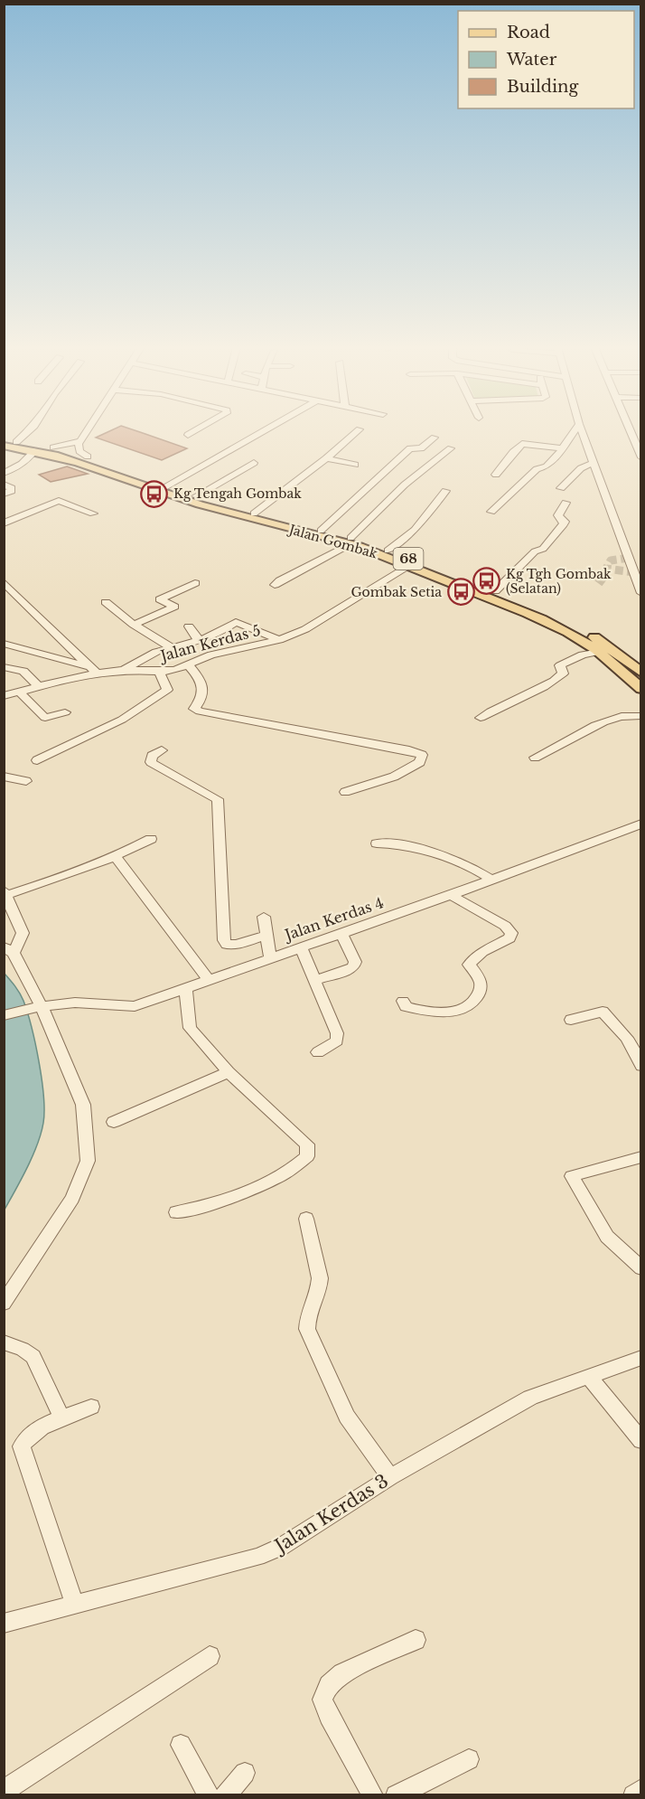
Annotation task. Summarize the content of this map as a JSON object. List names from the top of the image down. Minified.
{"streets":{"main road":["Jalan Gombak","68"],"street":["Jalan Kerdas 5","Jalan Kerdas 4","Jalan Kerdas 3"]},"crossings":[["Jalan Gombak","Jalan Kerdas 5"]],"places":{"bus stop":["Kg Tengah Gombak","Kg Tgh Gombak (Selatan)","Gombak Setia"]},"legend":["Road","Water","Building"]}
